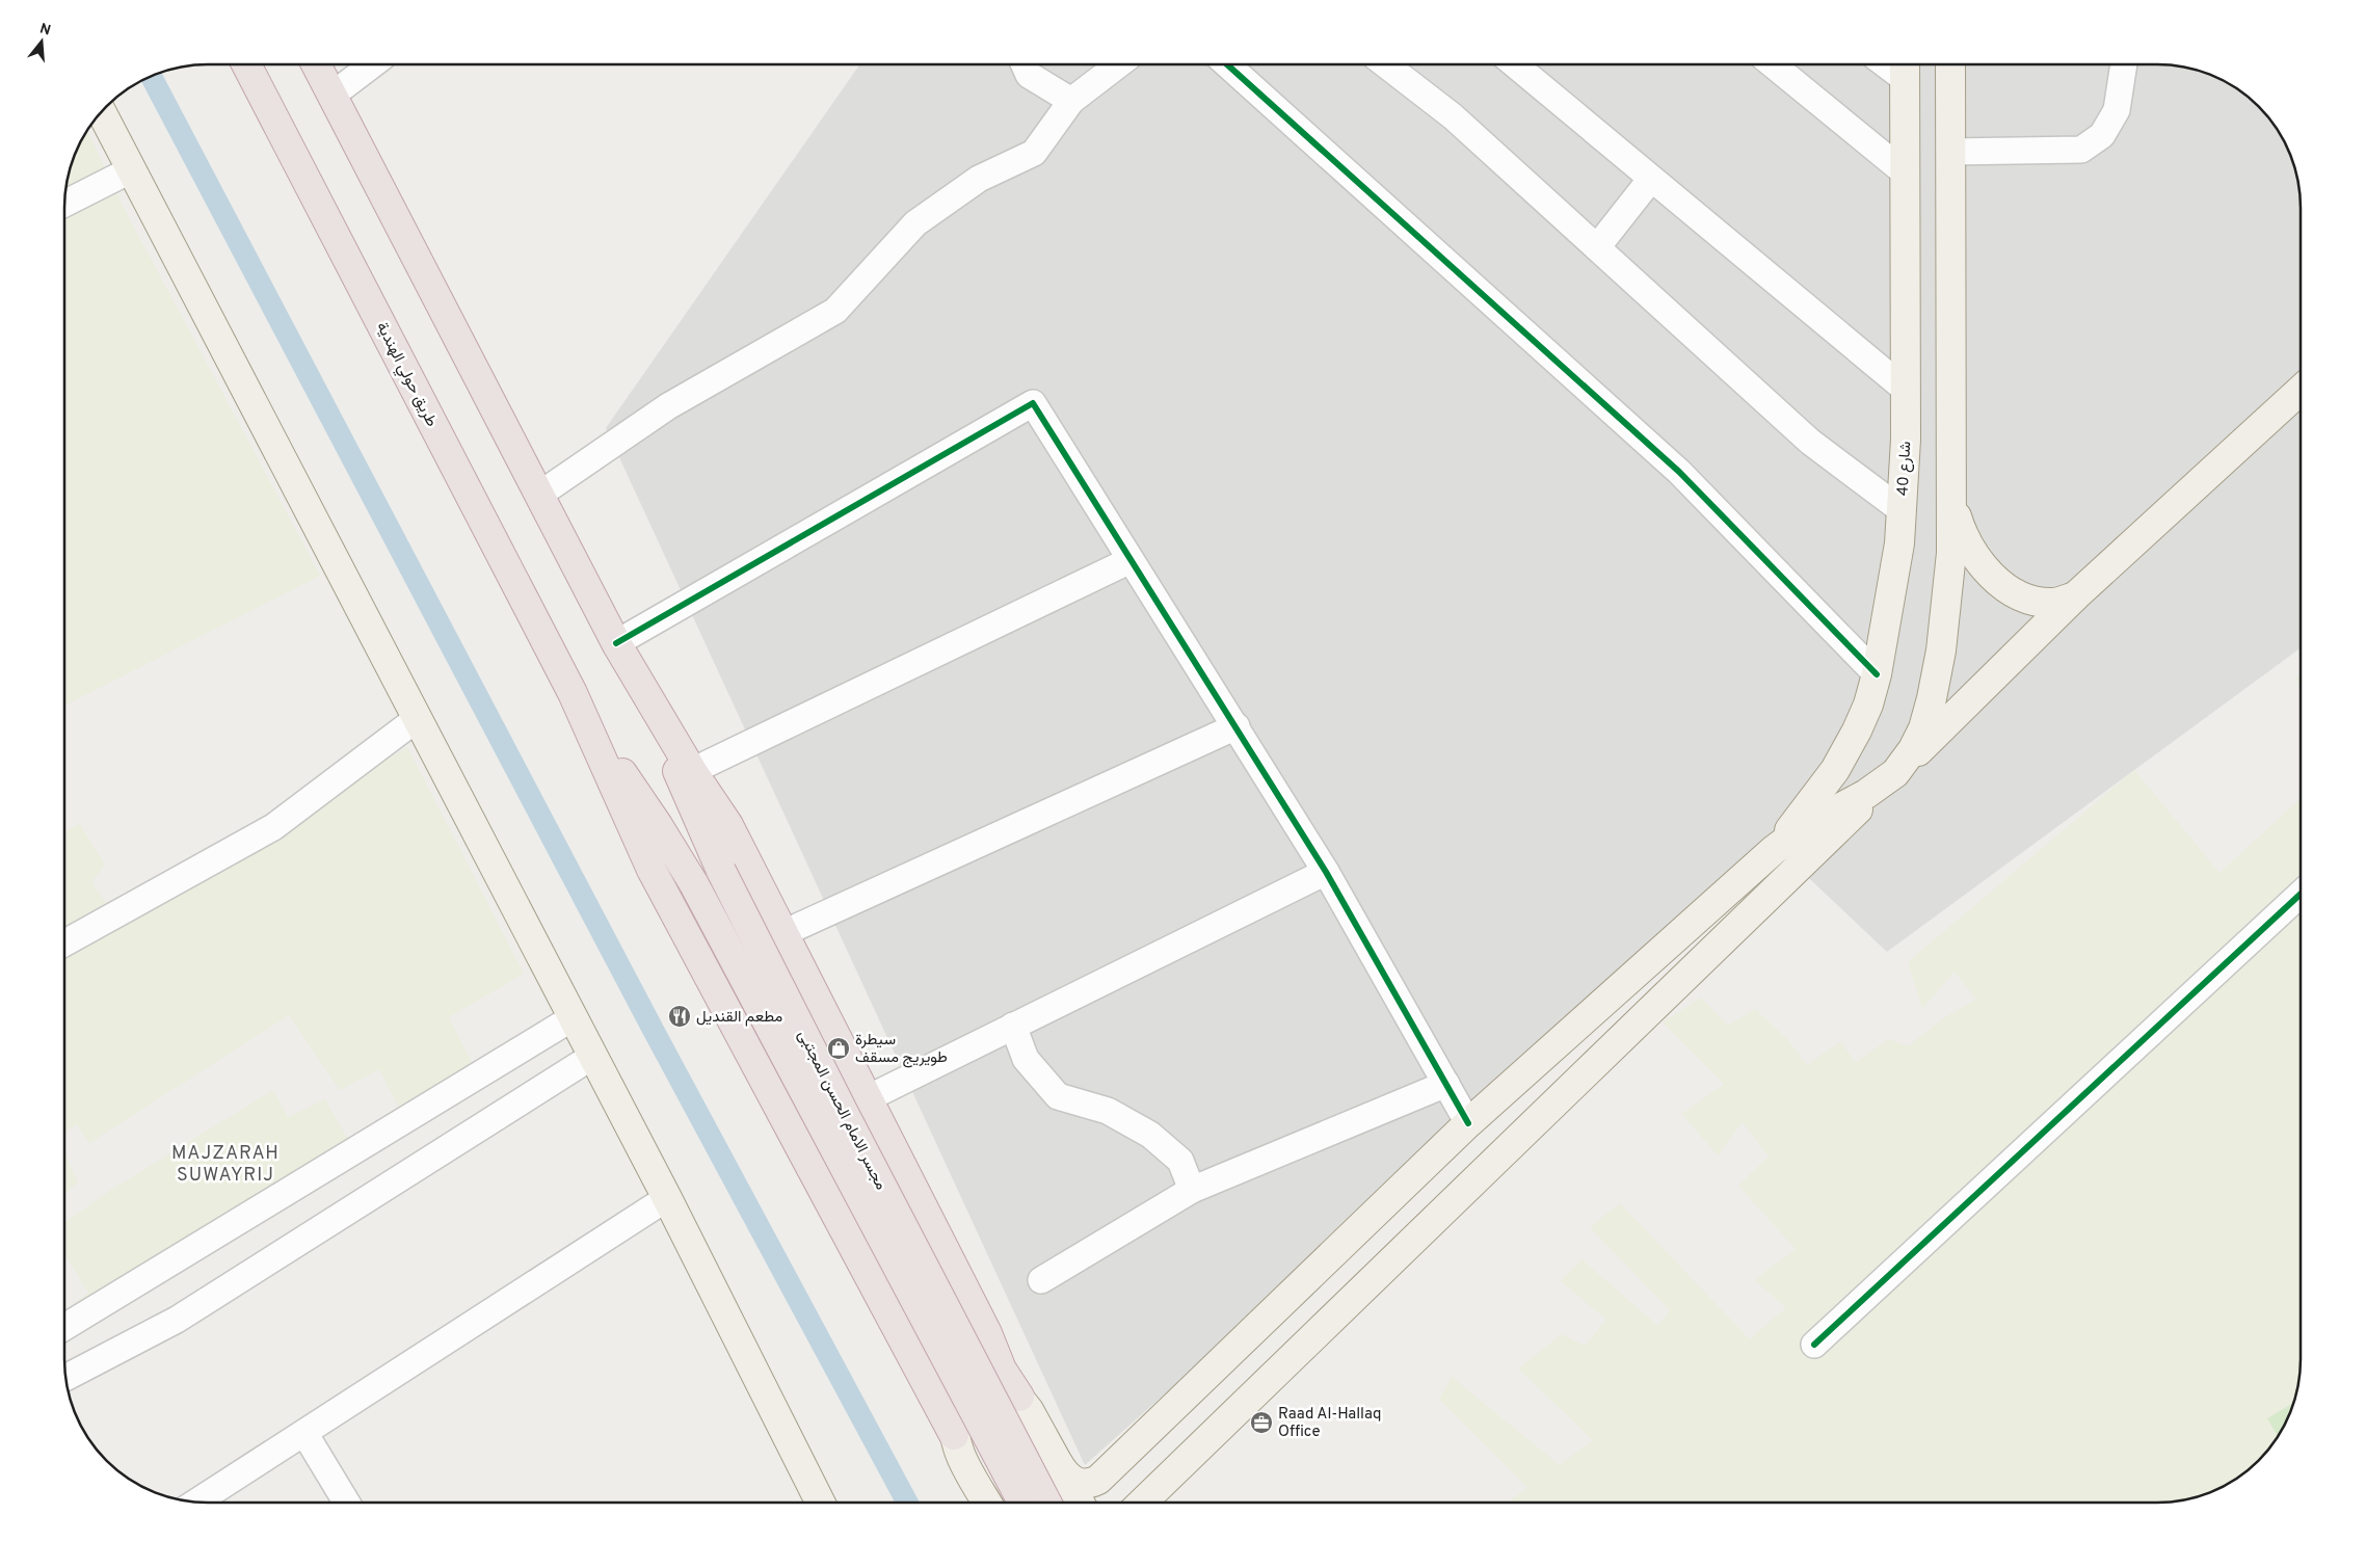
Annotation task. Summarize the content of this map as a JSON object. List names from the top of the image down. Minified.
{"streets":{"highway":["طريق حولي الهندية","مجسر الامام الحسن المجتبى"],"main road":["شارع 40"]},"crossings":[["طريق حولي الهندية","مجسر الامام الحسن المجتبى"]],"districts":["MAJZARAH SUWAYRIJ"],"places":{"restaurant":["مطعم القنديل"],"shop":["سيطرة طويريج مسقف"],"office":["Raad Al-Hallaq Office"]},"north":"top"}
